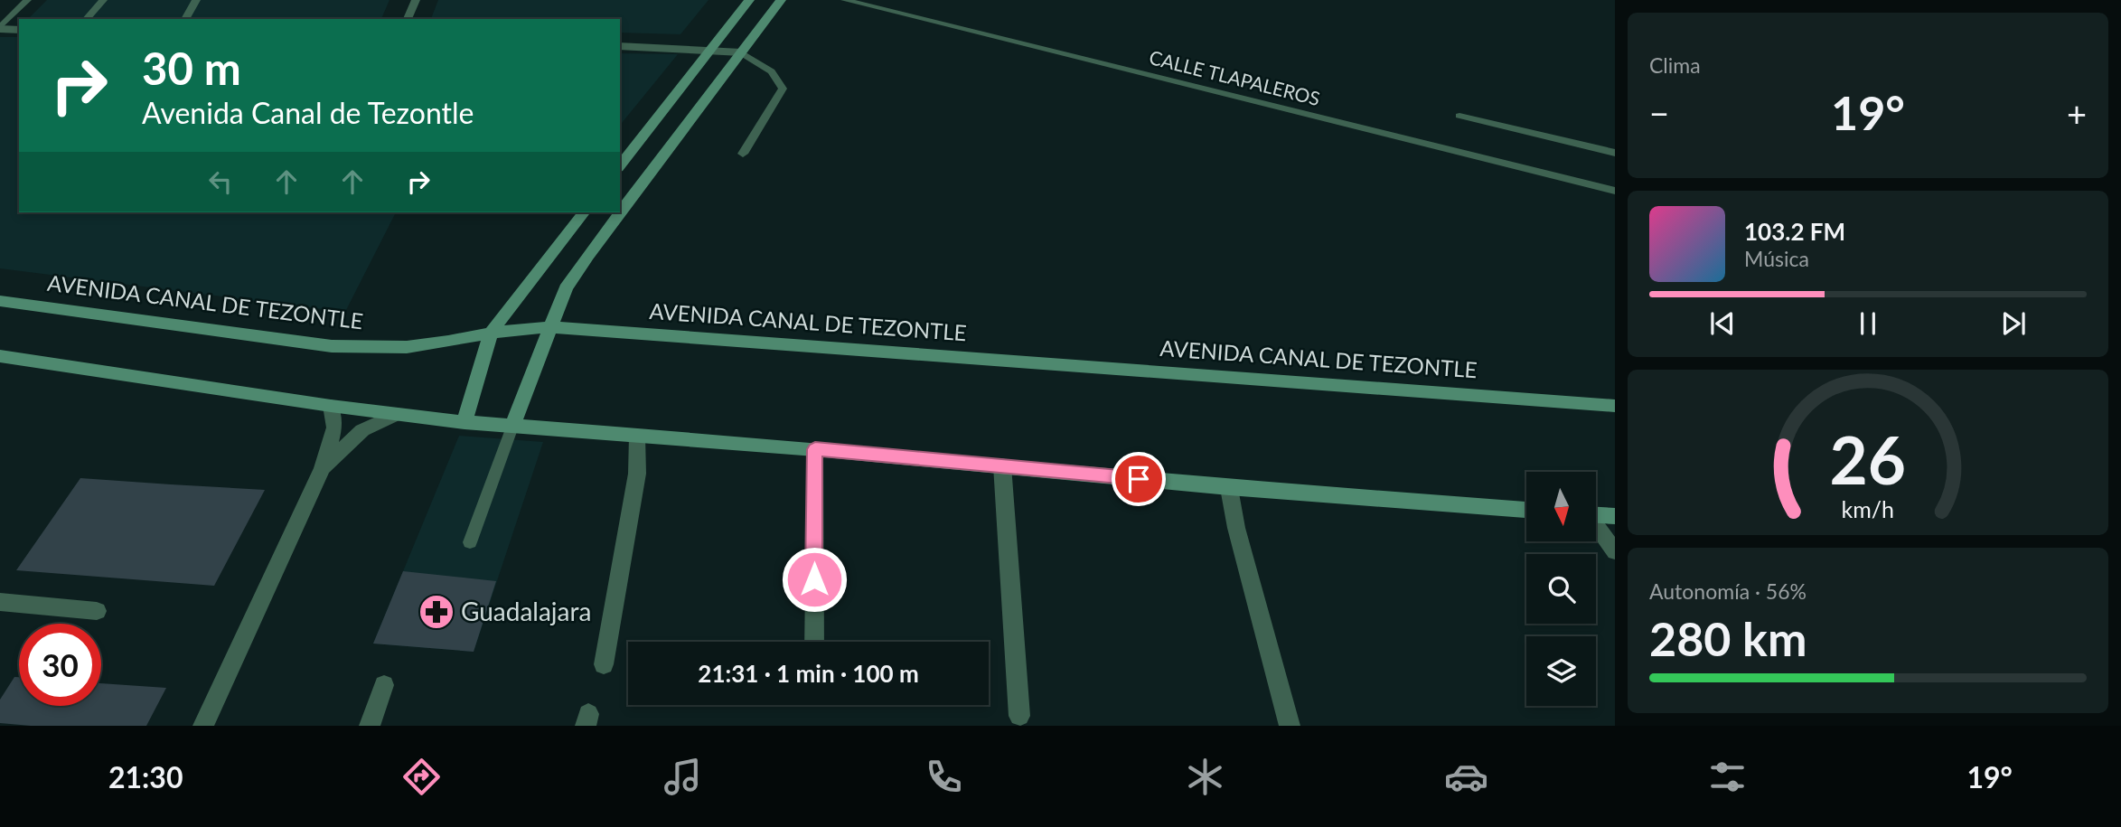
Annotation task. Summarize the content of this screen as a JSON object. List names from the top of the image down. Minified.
{"streets":{"main road":["AVENIDA CANAL DE TEZONTLE"],"lane":["CALLE TLAPALEROS"]},"places":{"pharmacy":["Guadalajara"]},"north":"bottom","page":{"tile":["Clima",["Autonomía · 56%","280 km"]],"turn":["30 m","Avenida Canal de Tezontle"],"heat":["−","19°","+"],"song":["103.2 FM","Música"],"limit":"30","trip":"21:31 · 1 min · 100 m","tabs":["21:30","19°"],"gauge":["26","km/h"]}}
